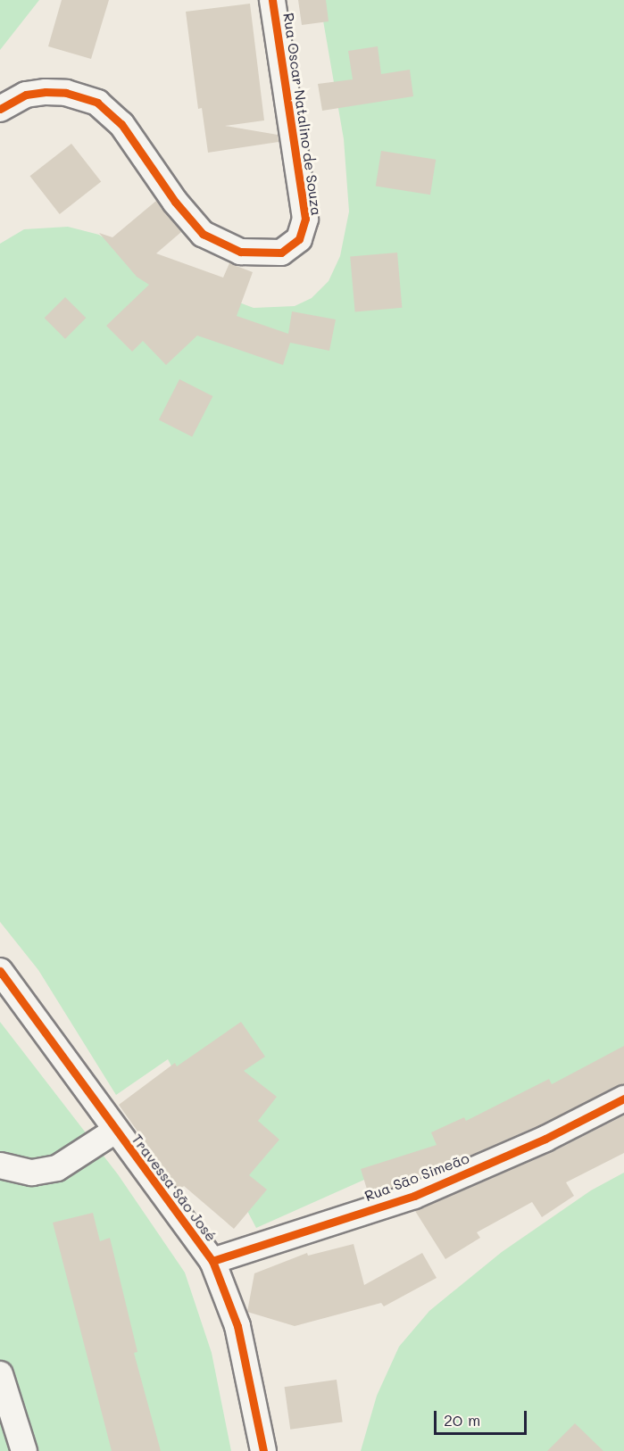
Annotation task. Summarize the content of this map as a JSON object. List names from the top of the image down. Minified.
{"streets":{"street":["Rua Oscar Natalino de Souza","Rua São Simeão","Travessa São José"]},"crossings":[["Rua São Simeão","Travessa São José"]],"scale_bar":"20 m"}
